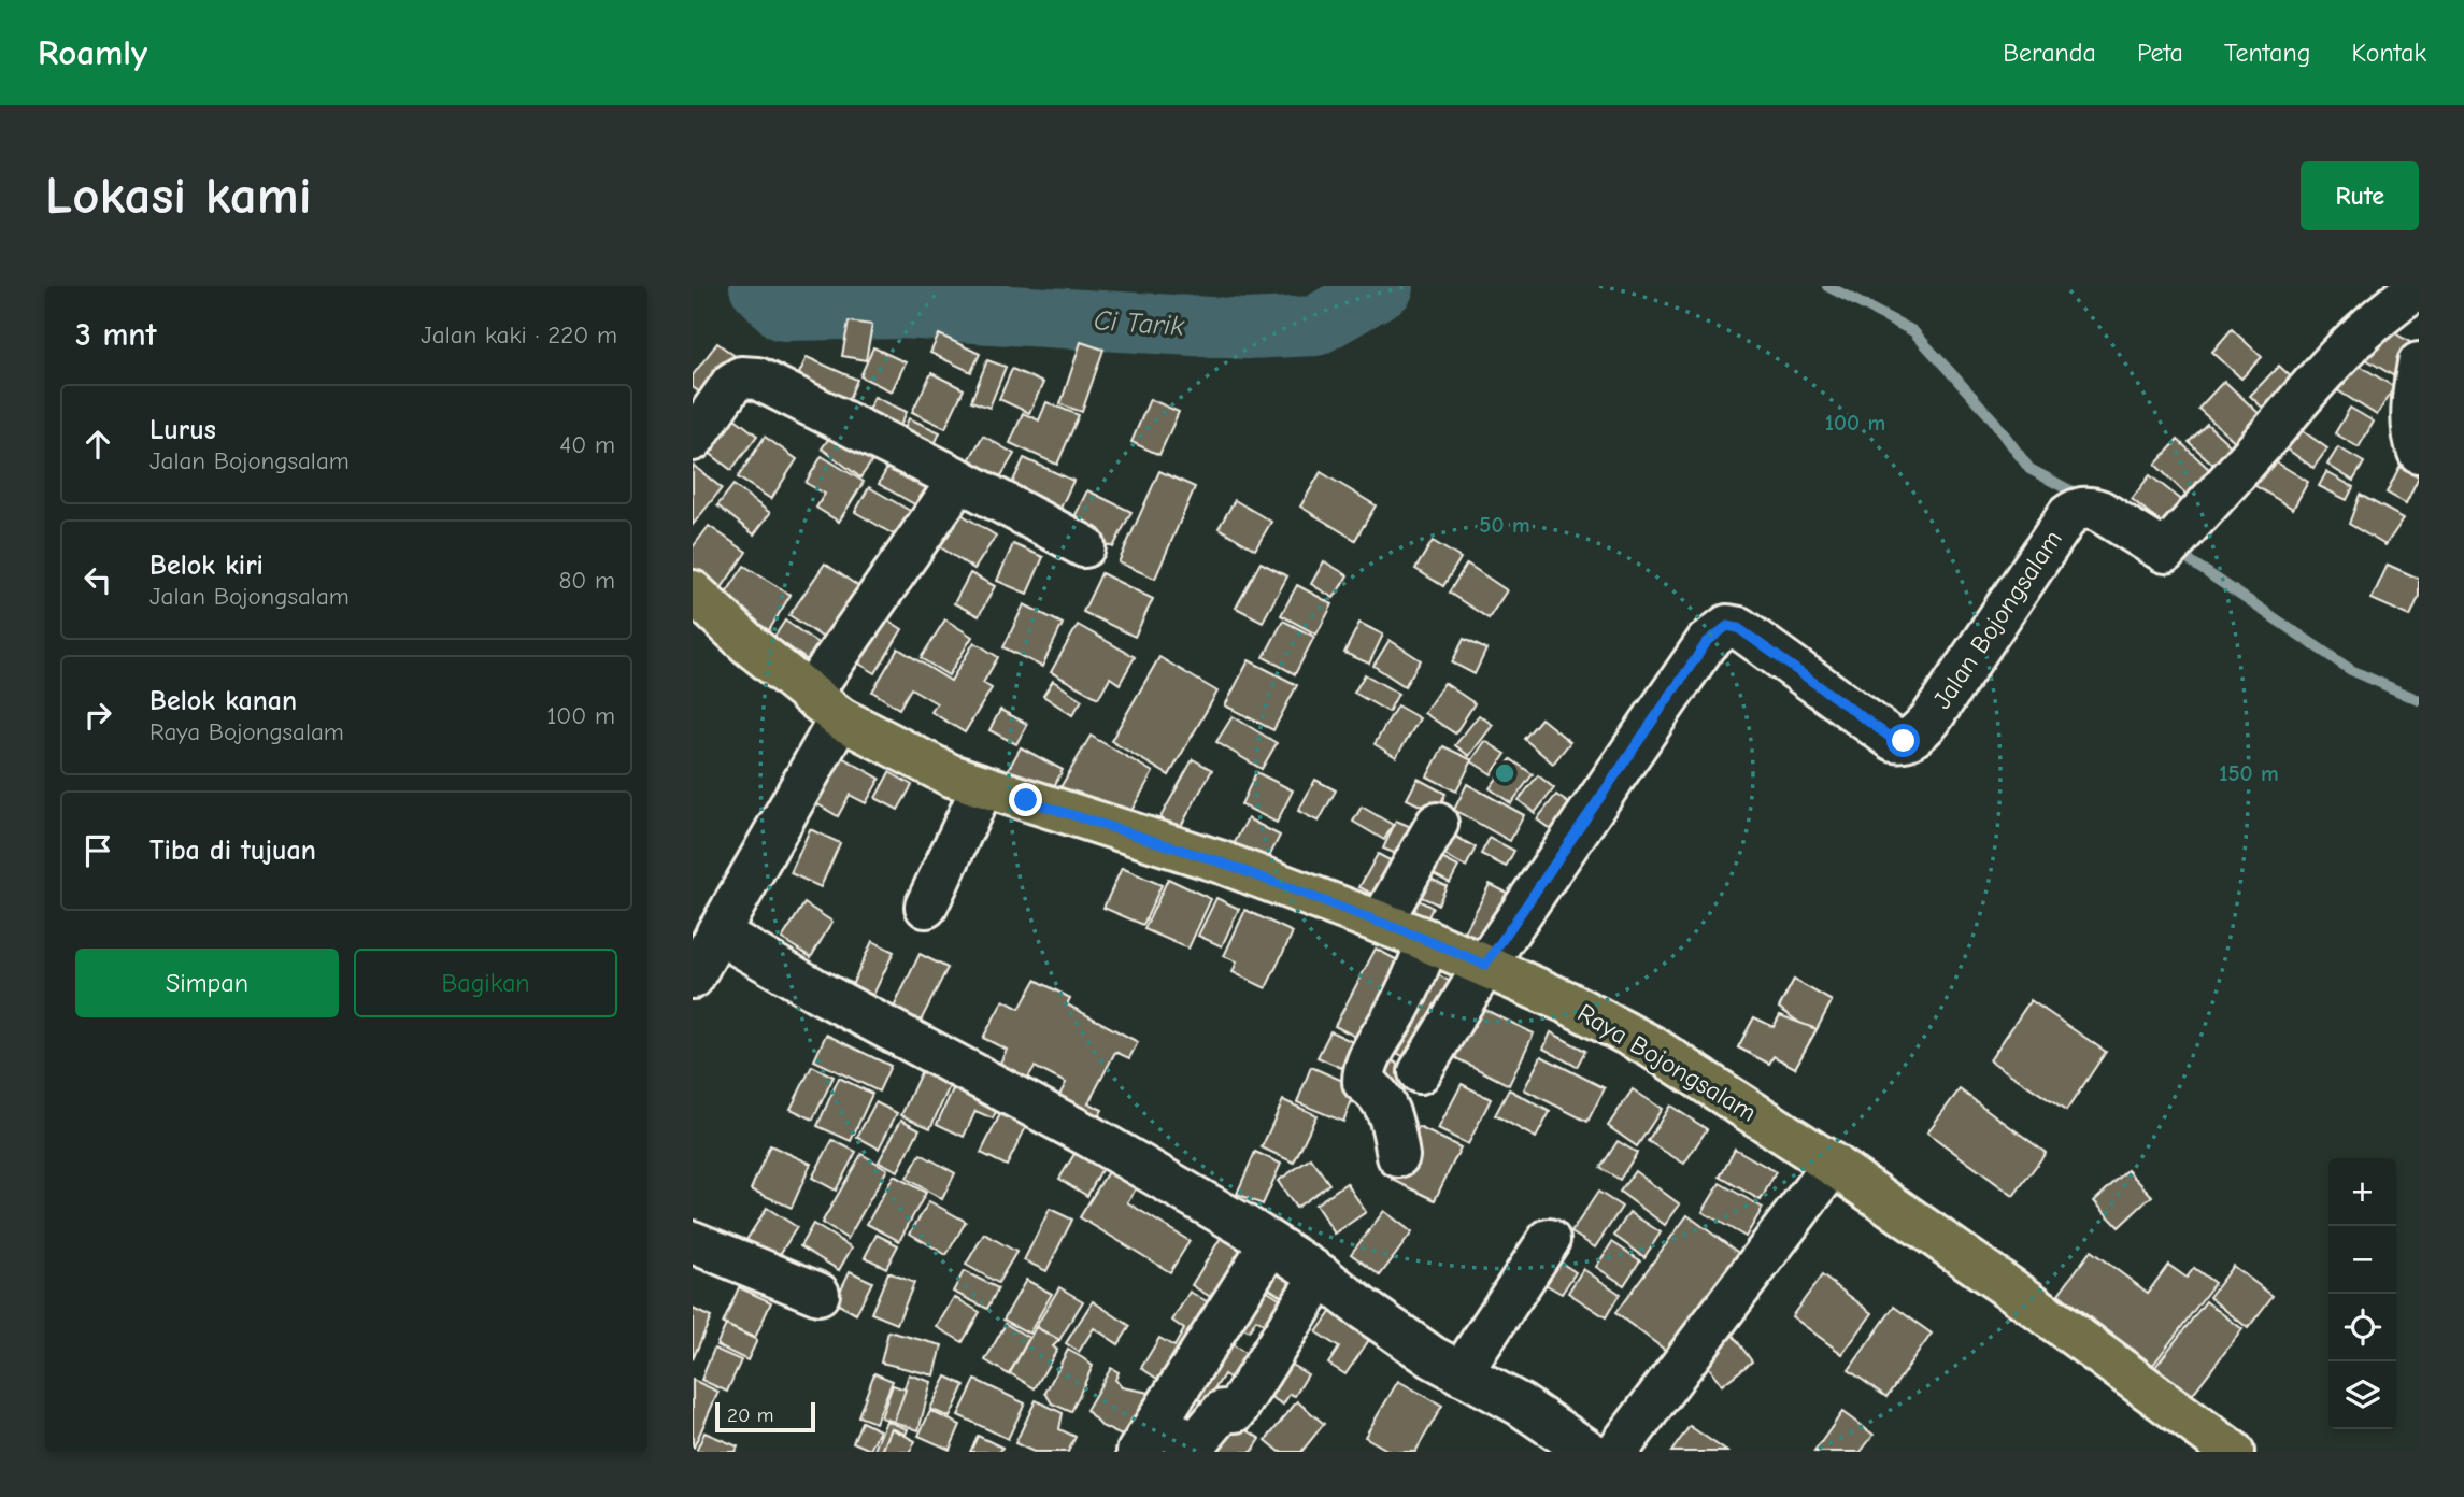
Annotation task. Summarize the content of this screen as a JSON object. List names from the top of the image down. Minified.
{"streets":{"main road":["Raya Bojongsalam"],"street":["Jalan Bojongsalam"]},"crossings":[["Jalan Bojongsalam","Raya Bojongsalam"]],"water":["Ci Tarik"],"scale_bar":"20 m","page":{"header":"Roamly","nav":["Beranda","Peta","Tentang","Kontak"],"buttons":["Rute",["Simpan","Bagikan"]],"title":"Lokasi kami","heading":["3 mnt","Jalan kaki · 220 m"],"list":[["Lurus","Jalan Bojongsalam","40 m"],["Belok kiri","Jalan Bojongsalam","80 m"],["Belok kanan","Raya Bojongsalam","100 m"],"Tiba di tujuan"],"map_buttons":["+","−"],"scale":"20 m"},"rings":["100 m","50 m","150 m"]}
